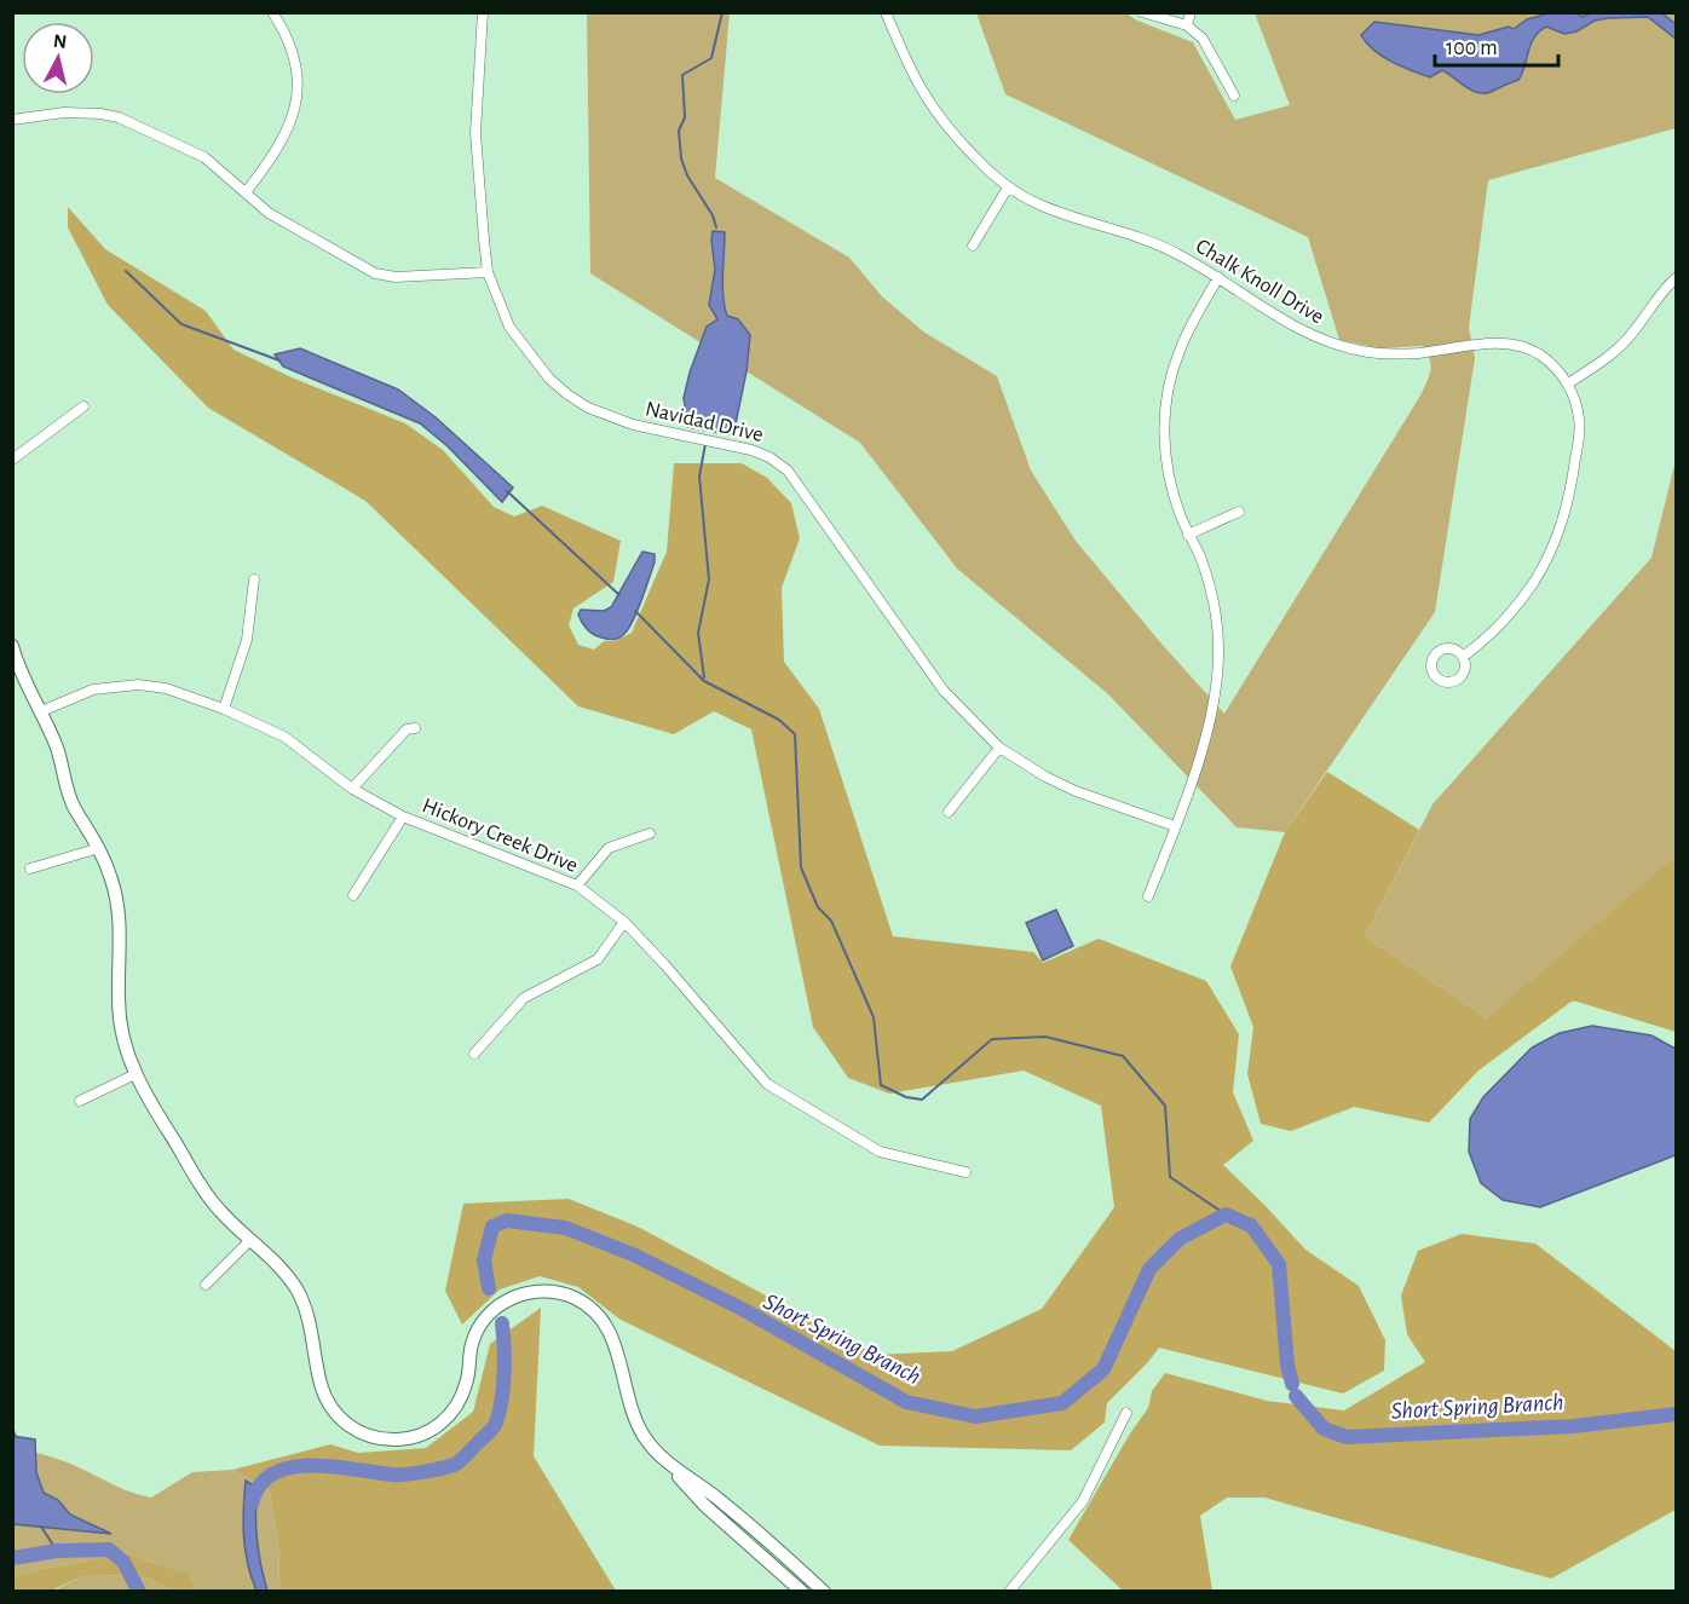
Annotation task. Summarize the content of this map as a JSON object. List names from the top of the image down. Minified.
{"streets":{"street":["Chalk Knoll Drive","Navidad Drive","Hickory Creek Drive"]},"water":["Short Spring Branch"],"scale_bar":"100 m","north":"top"}
